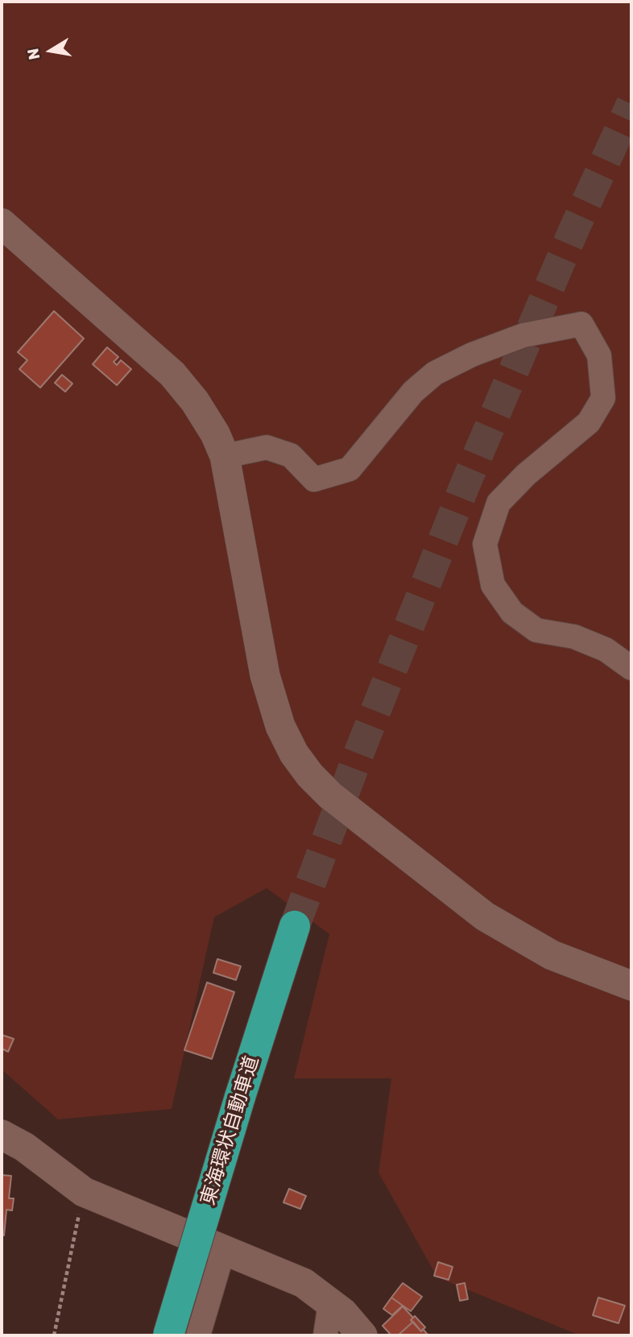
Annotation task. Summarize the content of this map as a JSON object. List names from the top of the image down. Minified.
{"streets":{"highway":["東海環状自動車道"]},"north":"left"}
